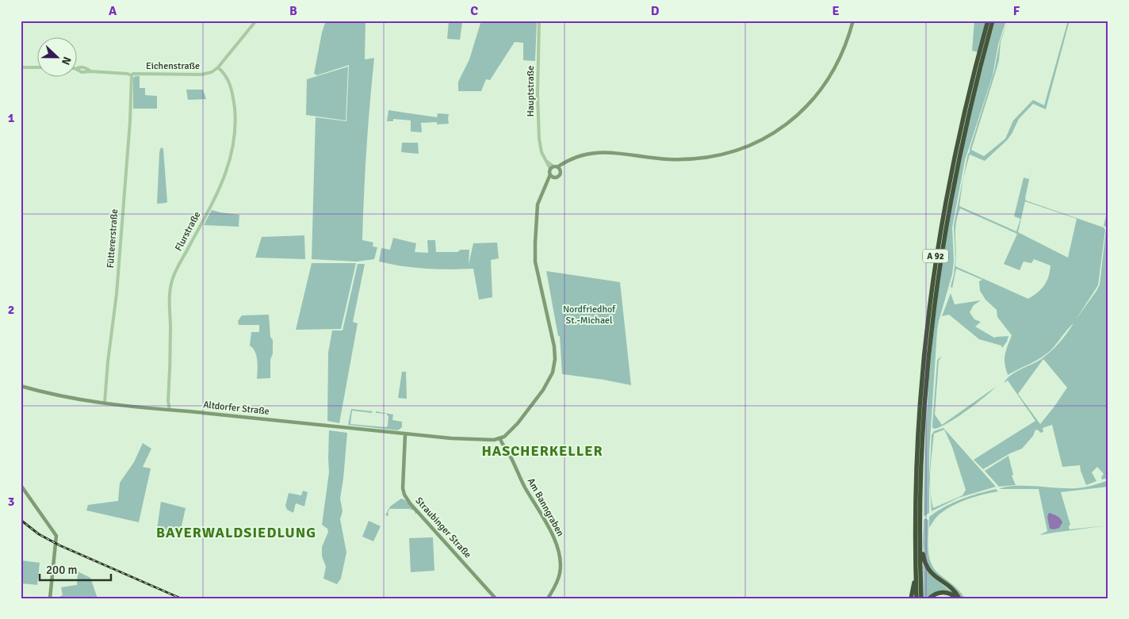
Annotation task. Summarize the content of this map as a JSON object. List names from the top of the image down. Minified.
{"streets":{"highway":["A 92"],"main road":["Altdorfer Straße","Am Banngraben","Straubinger Straße"],"street":["Eichenstraße","Hauptstraße","Flurstraße","Füttererstraße"]},"crossings":[["Eichenstraße","Flurstraße"],["Eichenstraße","Füttererstraße"],["Flurstraße","Altdorfer Straße"],["Füttererstraße","Altdorfer Straße"],["Altdorfer Straße","Am Banngraben"],["Altdorfer Straße","Straubinger Straße"]],"districts":["HASCHERKELLER","BAYERWALDSIEDLUNG"],"parks":["Nordfriedhof St.-Michael"],"scale_bar":"200 m","north":"right","grid":{"columns":["A","B","C","D","E","F"],"rows":["1","2","3"]}}
